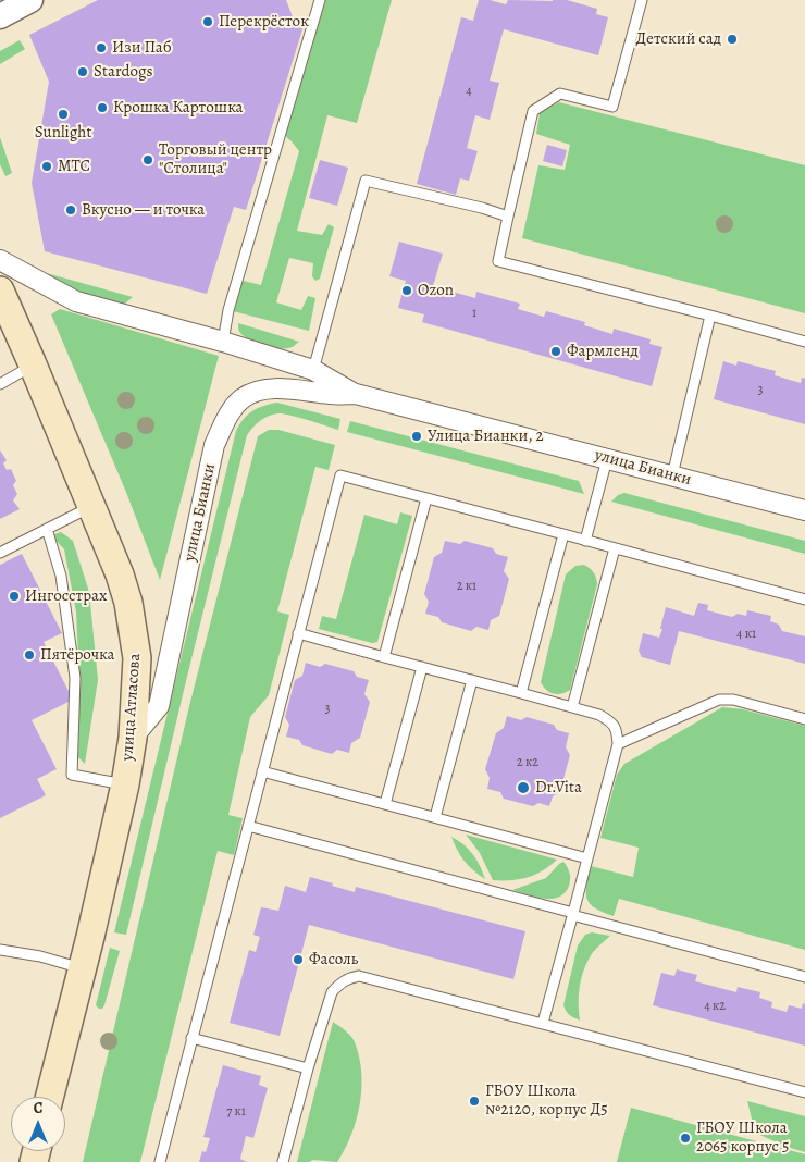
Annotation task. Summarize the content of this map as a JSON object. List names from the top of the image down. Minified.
{"streets":{"main road":["улица Атласова"],"street":["улица Бианки"]},"crossings":[["улица Бианки","улица Атласова"]],"places":["Перекрёсток","Детский сад","Изи Паб","Stardogs","Крошка Картошка","Sunlight","Торговый центр \"Столица\"","МТС","Вкусно — и точка","Ozon","Фармленд","Улица Бианки, 2","Ингосстрах","Пятёрочка","Dr.Vita","Фасоль","ГБОУ Школа №2120, корпус Д5","ГБОУ Школа 2065 корпус 5"],"house_numbers":["4","1","3","2 к1","4 к1","3","2 к2","4 к2","7 к1"],"north":"top"}
